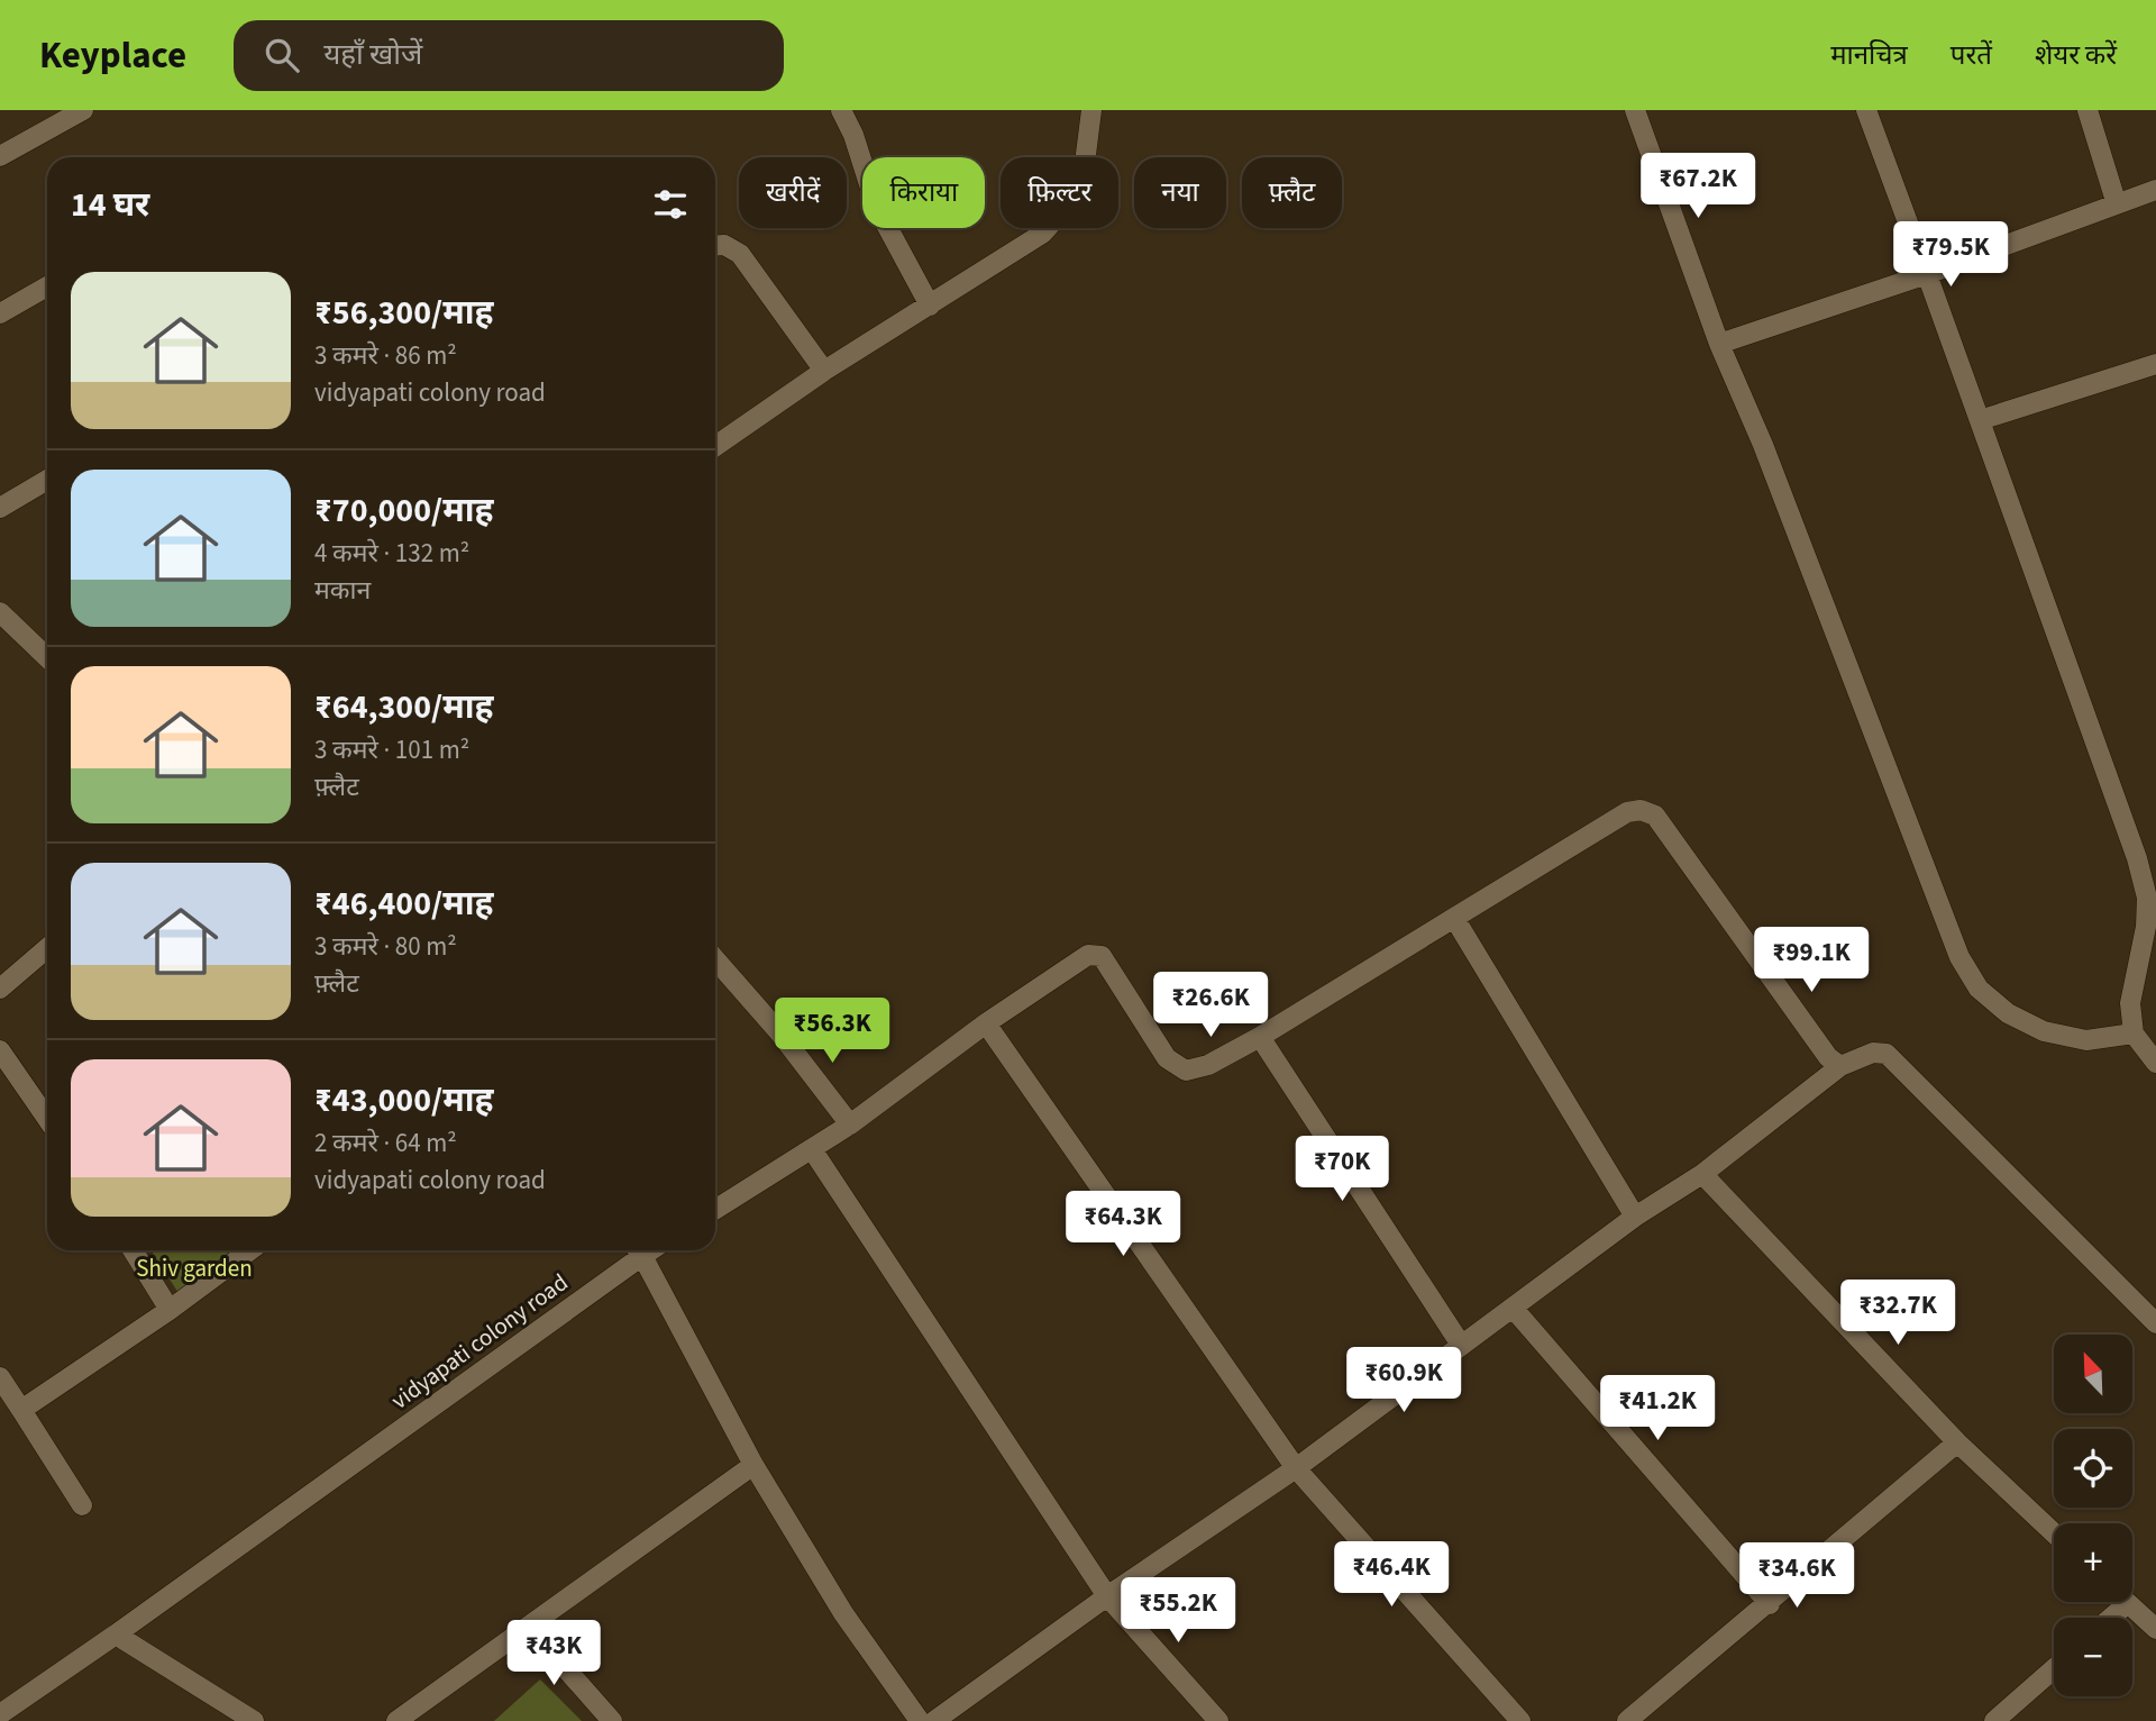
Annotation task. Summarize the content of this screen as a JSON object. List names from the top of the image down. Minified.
{"streets":{"street":["vidyapati colony road"]},"parks":["Shiv garden"],"north":"top left","page":{"header":"Keyplace","search":"यहाँ खोजें","nav":["मानचित्र","परतें","शेयर करें"],"price":["₹67.2K","₹79.5K","₹99.1K","₹26.6K","₹56.3K","₹70K","₹64.3K","₹32.7K","₹60.9K","₹41.2K","₹46.4K","₹34.6K","₹55.2K","₹43K"],"chip":["खरीदें","किराया","फ़िल्टर","नया","फ़्लैट"],"heading":"14 घर","list":[{"name":"₹56,300/माह","note":"3 कमरे · 86 m² · vidyapati colony road"},{"name":"₹70,000/माह","note":"4 कमरे · 132 m² · मकान"},{"name":"₹64,300/माह","note":"3 कमरे · 101 m² · फ़्लैट"},{"name":"₹46,400/माह","note":"3 कमरे · 80 m² · फ़्लैट"},{"name":"₹43,000/माह","note":"2 कमरे · 64 m² · vidyapati colony road"}],"map_buttons":["+","−"]}}
